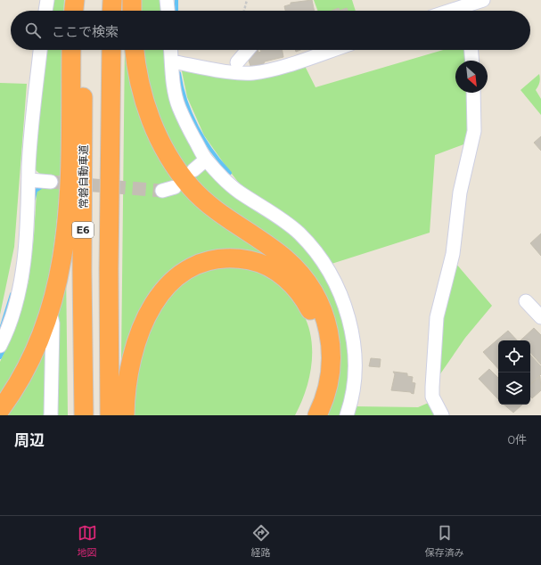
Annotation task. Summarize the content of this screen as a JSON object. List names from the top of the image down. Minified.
{"streets":{"highway":["常磐自動車道","E6"]},"north":"bottom right","page":{"search":"ここで検索","heading":["周辺","0件"],"nav":["地図","経路","保存済み"]}}
